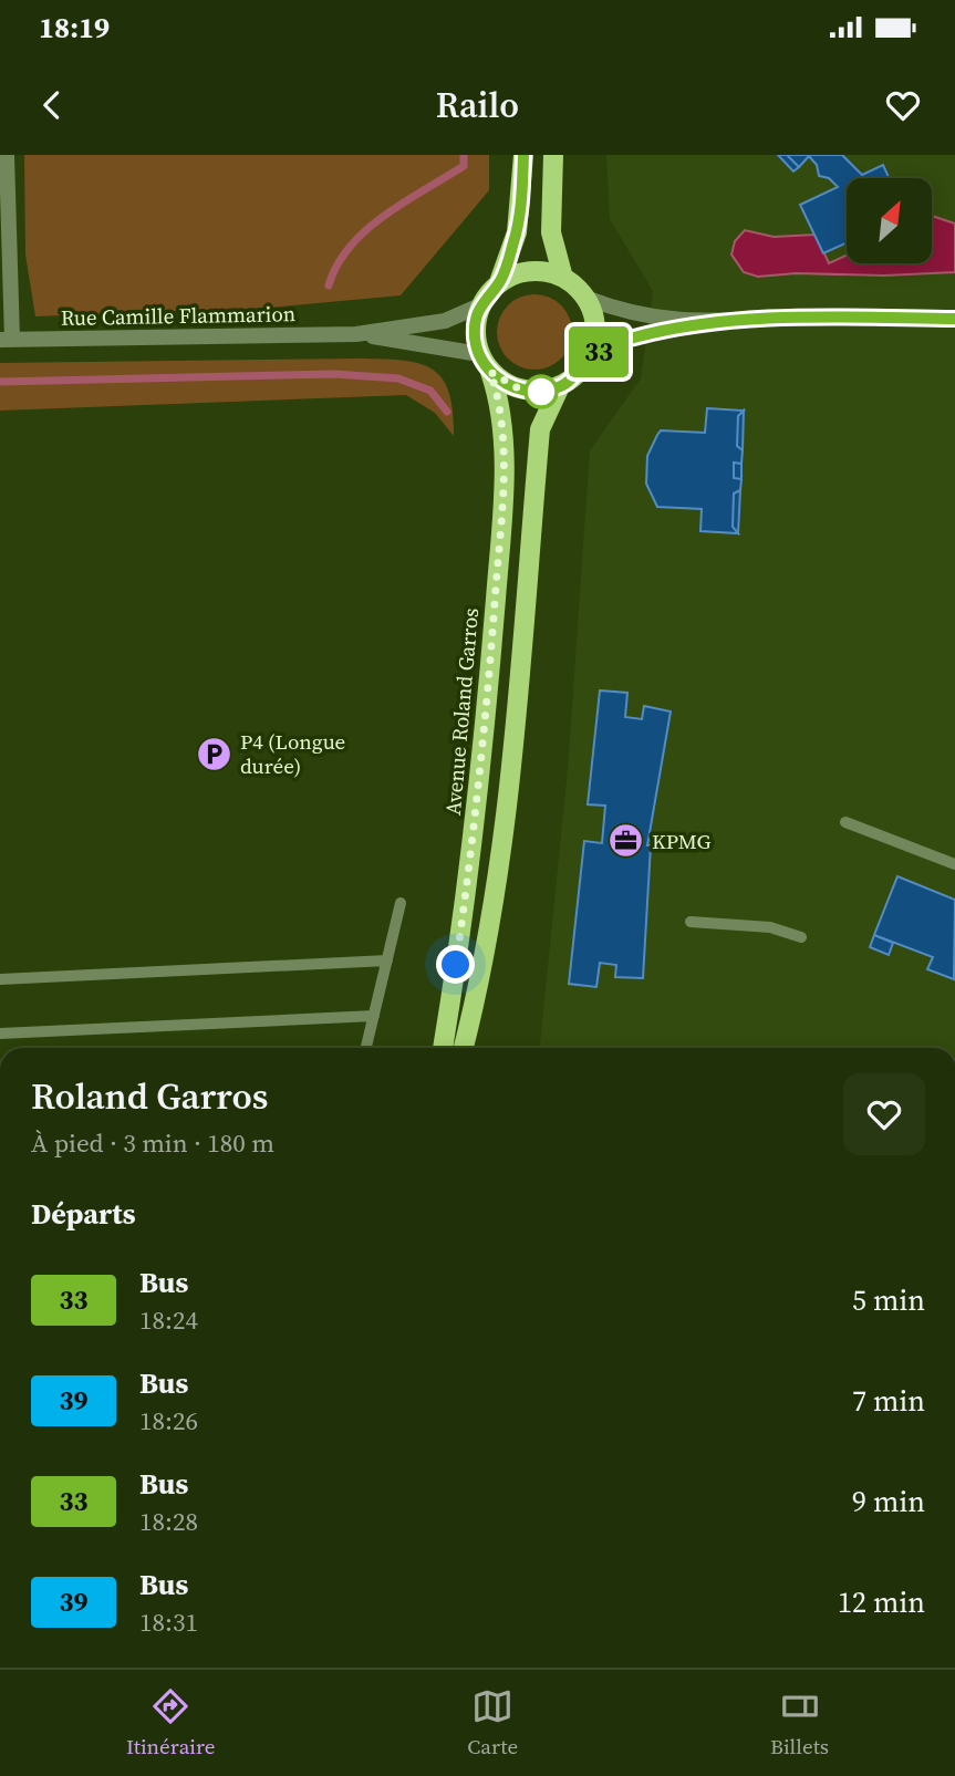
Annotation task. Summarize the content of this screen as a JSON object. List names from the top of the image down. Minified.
{"streets":{"main road":["Avenue Roland Garros"],"street":["Rue Camille Flammarion"]},"crossings":[["Rue Camille Flammarion","Avenue Roland Garros"]],"places":{"parking":["P4 (Longue durée)"],"office":["KPMG"]},"lines":["bus line 33"],"north":"top right","page":{"status":"18:19","header":"Railo","on_map":"33","heading":[["Roland Garros","À pied · 3 min · 180 m"],"Départs"],"list":[{"mark":"33","name":"Bus","note":"18:24","value":"5 min"},{"mark":"39","name":"Bus","note":"18:26","value":"7 min"},{"mark":"33","name":"Bus","note":"18:28","value":"9 min"},{"mark":"39","name":"Bus","note":"18:31","value":"12 min"}],"tabs":["Itinéraire","Carte","Billets"]}}
